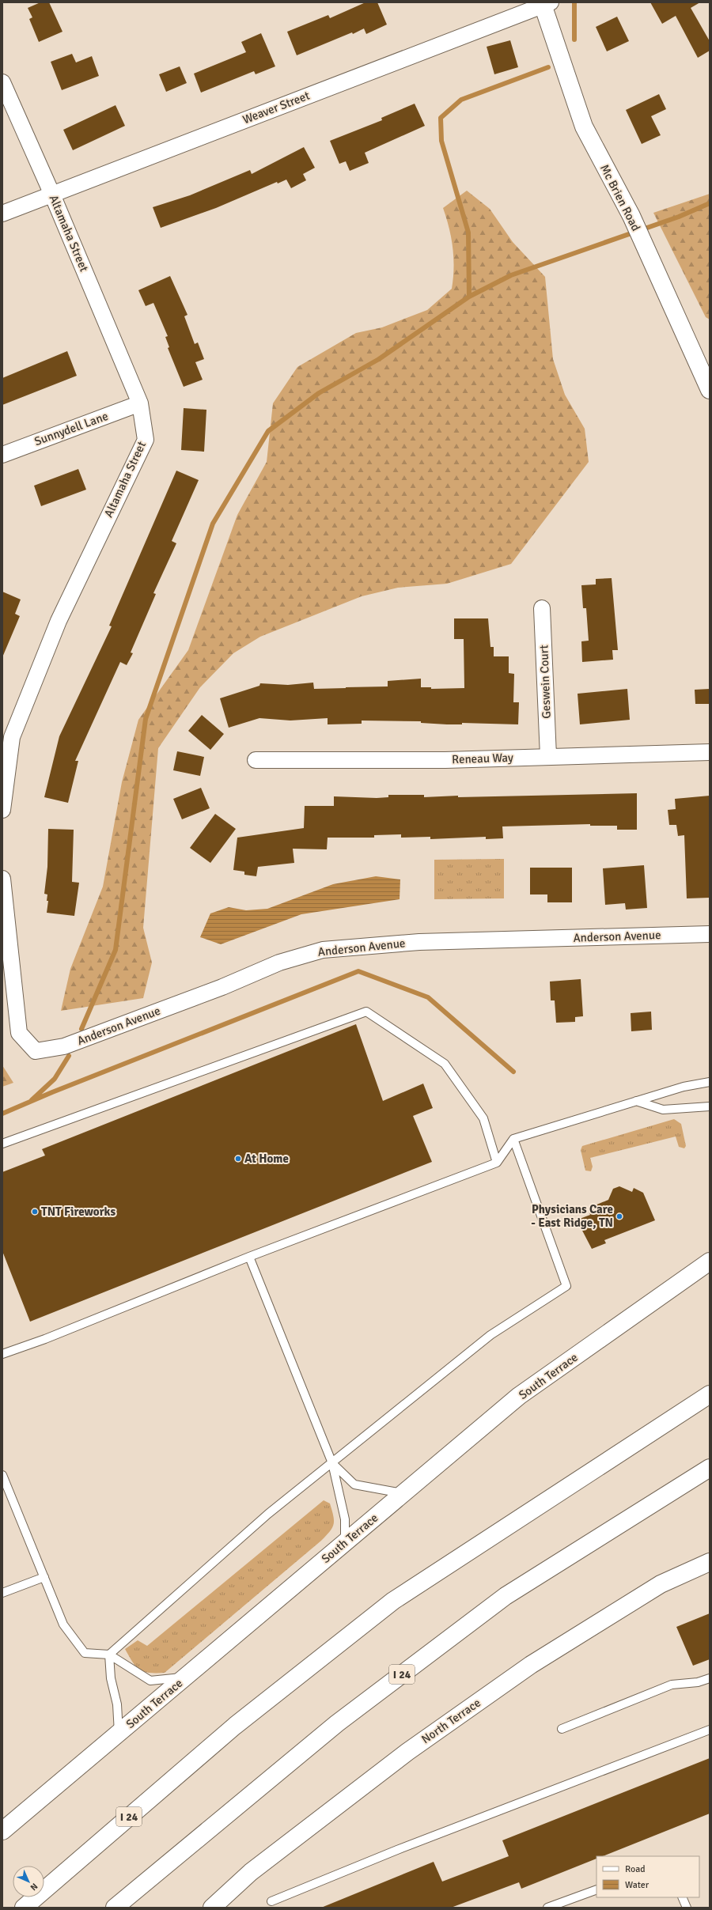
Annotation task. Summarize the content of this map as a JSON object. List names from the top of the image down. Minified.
{"streets":{"main road":["Mc Brien Road","South Terrace","I 24","North Terrace"],"street":["Weaver Street","Altamaha Street","Sunnydell Lane","Geswein Court","Reneau Way","Anderson Avenue"]},"crossings":[["Weaver Street","Mc Brien Road"],["Weaver Street","Altamaha Street"],["Altamaha Street","Sunnydell Lane"],["Geswein Court","Reneau Way"]],"places":["At Home","TNT Fireworks","Physicians Care - East Ridge, TN"],"legend":["Road","Water"],"north":"bottom right"}
